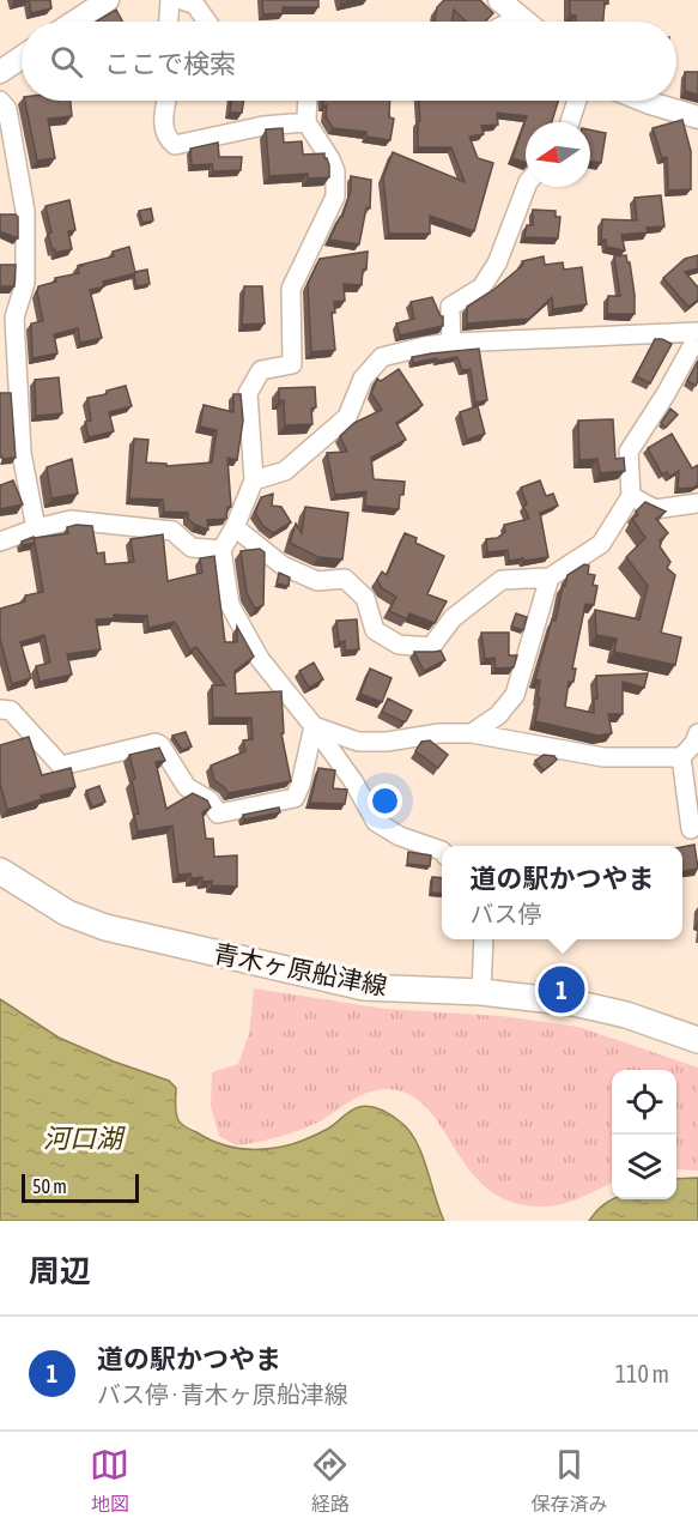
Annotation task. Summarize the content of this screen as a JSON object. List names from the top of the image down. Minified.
{"streets":{"main road":["青木ヶ原船津線"]},"water":["河口湖"],"scale_bar":"50 m","north":"left","page":{"search":"ここで検索","popup":["道の駅かつやま","バス停"],"pins":"1","scale":"50 m","heading":"周辺","list":[{"mark":"1","name":"道の駅かつやま","note":"バス停 · 青木ヶ原船津線","value":"110 m"}],"nav":["地図","経路","保存済み"]}}
